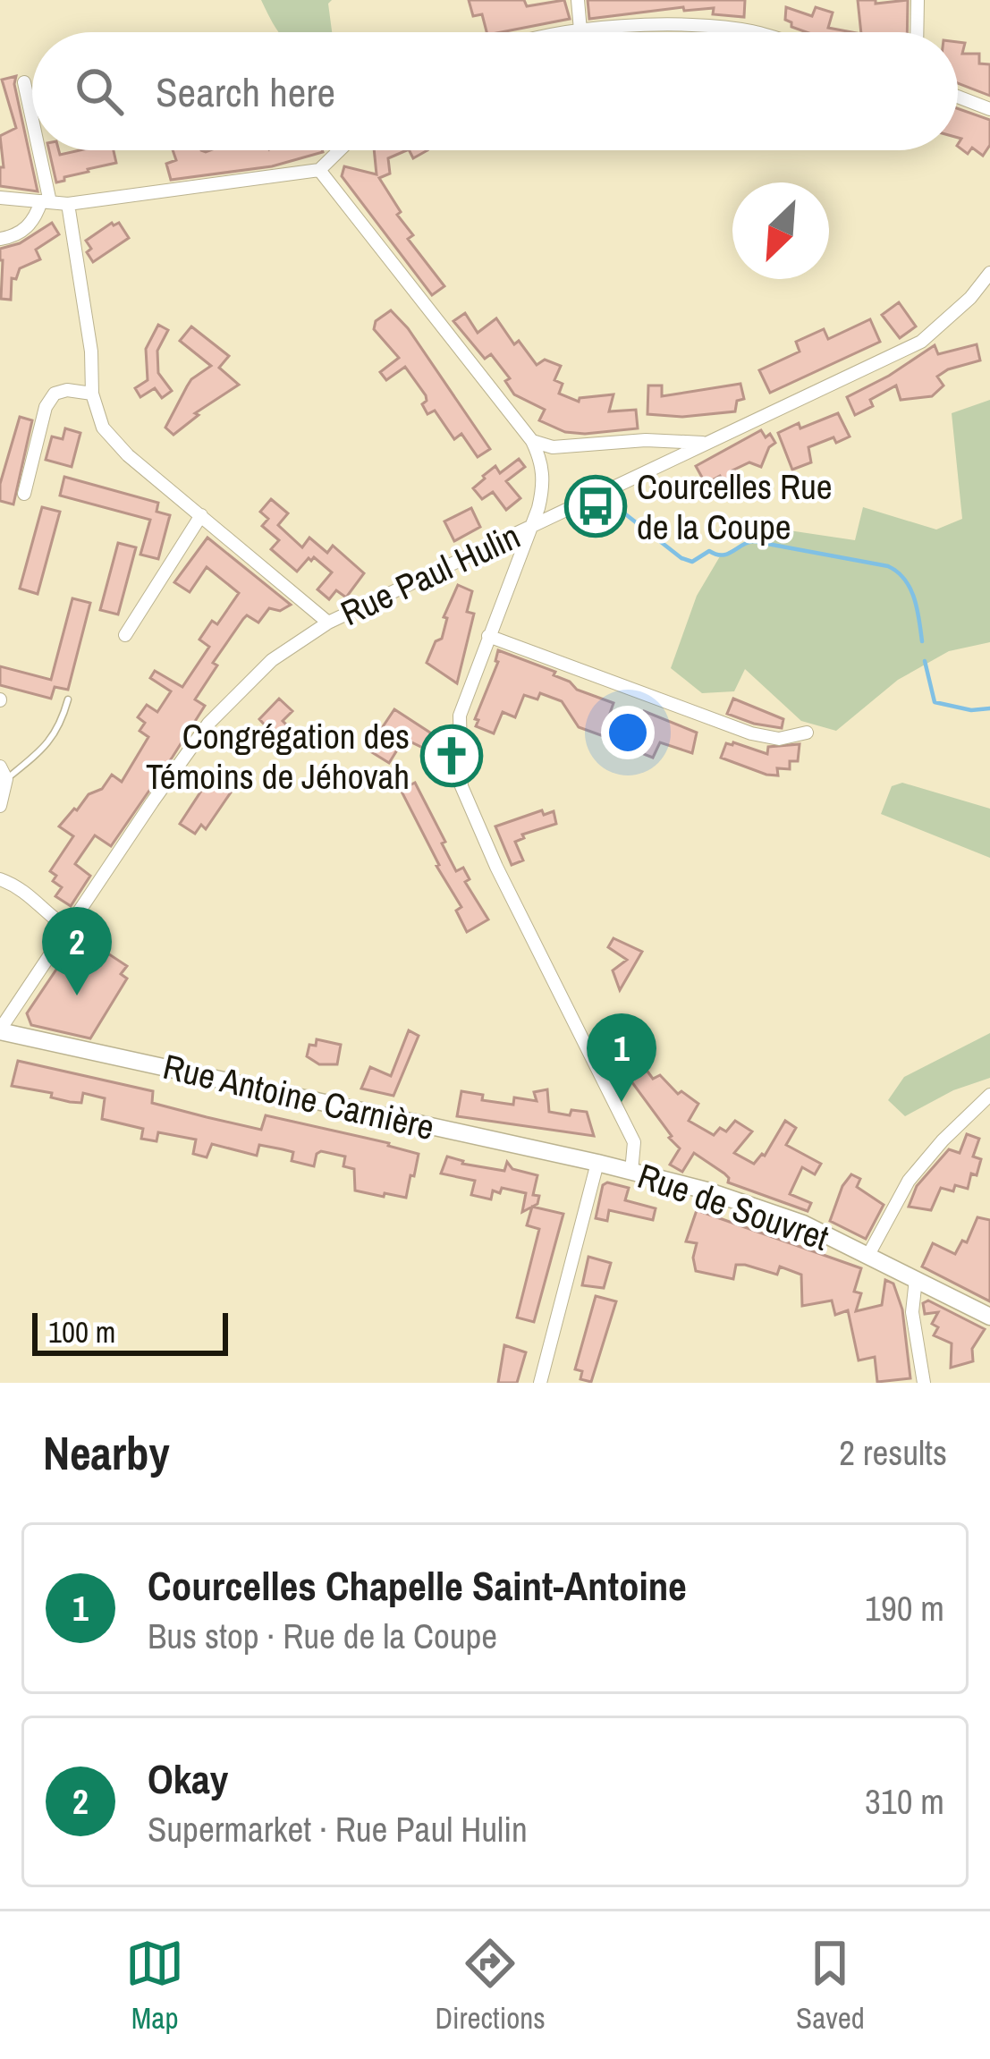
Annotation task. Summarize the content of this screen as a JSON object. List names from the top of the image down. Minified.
{"streets":{"main road":["Rue Antoine Carnière","Rue de Souvret"],"street":["Rue Paul Hulin"]},"crossings":[["Rue Paul Hulin","Rue Antoine Carnière"],["Rue Antoine Carnière","Rue de Souvret"]],"places":{"bus stop":["Courcelles Rue de la Coupe"],"church":["Congrégation des Témoins de Jéhovah"]},"scale_bar":"100 m","north":"bottom left","page":{"search":"Search here","pins":["2","1"],"scale":"100 m","heading":["Nearby","2 results"],"list":[{"mark":"1","name":"Courcelles Chapelle Saint-Antoine","note":"Bus stop · Rue de la Coupe","value":"190 m"},{"mark":"2","name":"Okay","note":"Supermarket · Rue Paul Hulin","value":"310 m"}],"nav":["Map","Directions","Saved"]}}
